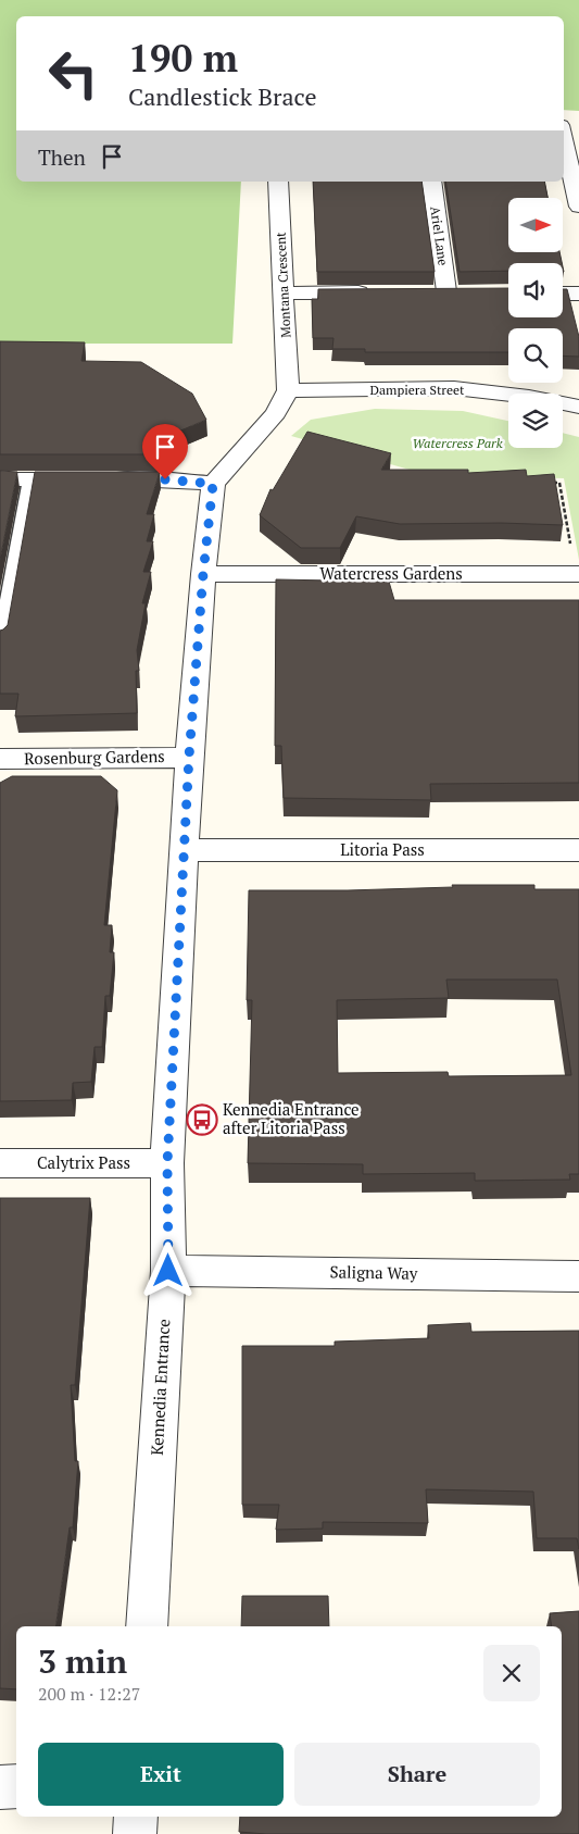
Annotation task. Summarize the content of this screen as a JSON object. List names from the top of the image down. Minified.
{"streets":{"street":["Ariel Lane","Montana Crescent","Dampiera Street","Watercress Gardens","Rosenburg Gardens","Litoria Pass","Calytrix Pass","Saligna Way","Kennedia Entrance"]},"crossings":[["Montana Crescent","Dampiera Street"],["Watercress Gardens","Kennedia Entrance"],["Rosenburg Gardens","Kennedia Entrance"],["Litoria Pass","Kennedia Entrance"],["Calytrix Pass","Kennedia Entrance"],["Saligna Way","Kennedia Entrance"]],"parks":["Watercress Park"],"places":{"bus stop":["Kennedia Entrance after Litoria Pass"]},"north":"right","page":{"turn":["190 m","Candlestick Brace"],"then":"Then","heading":["3 min","200 m · 12:27"],"buttons":["Exit","Share"]}}
